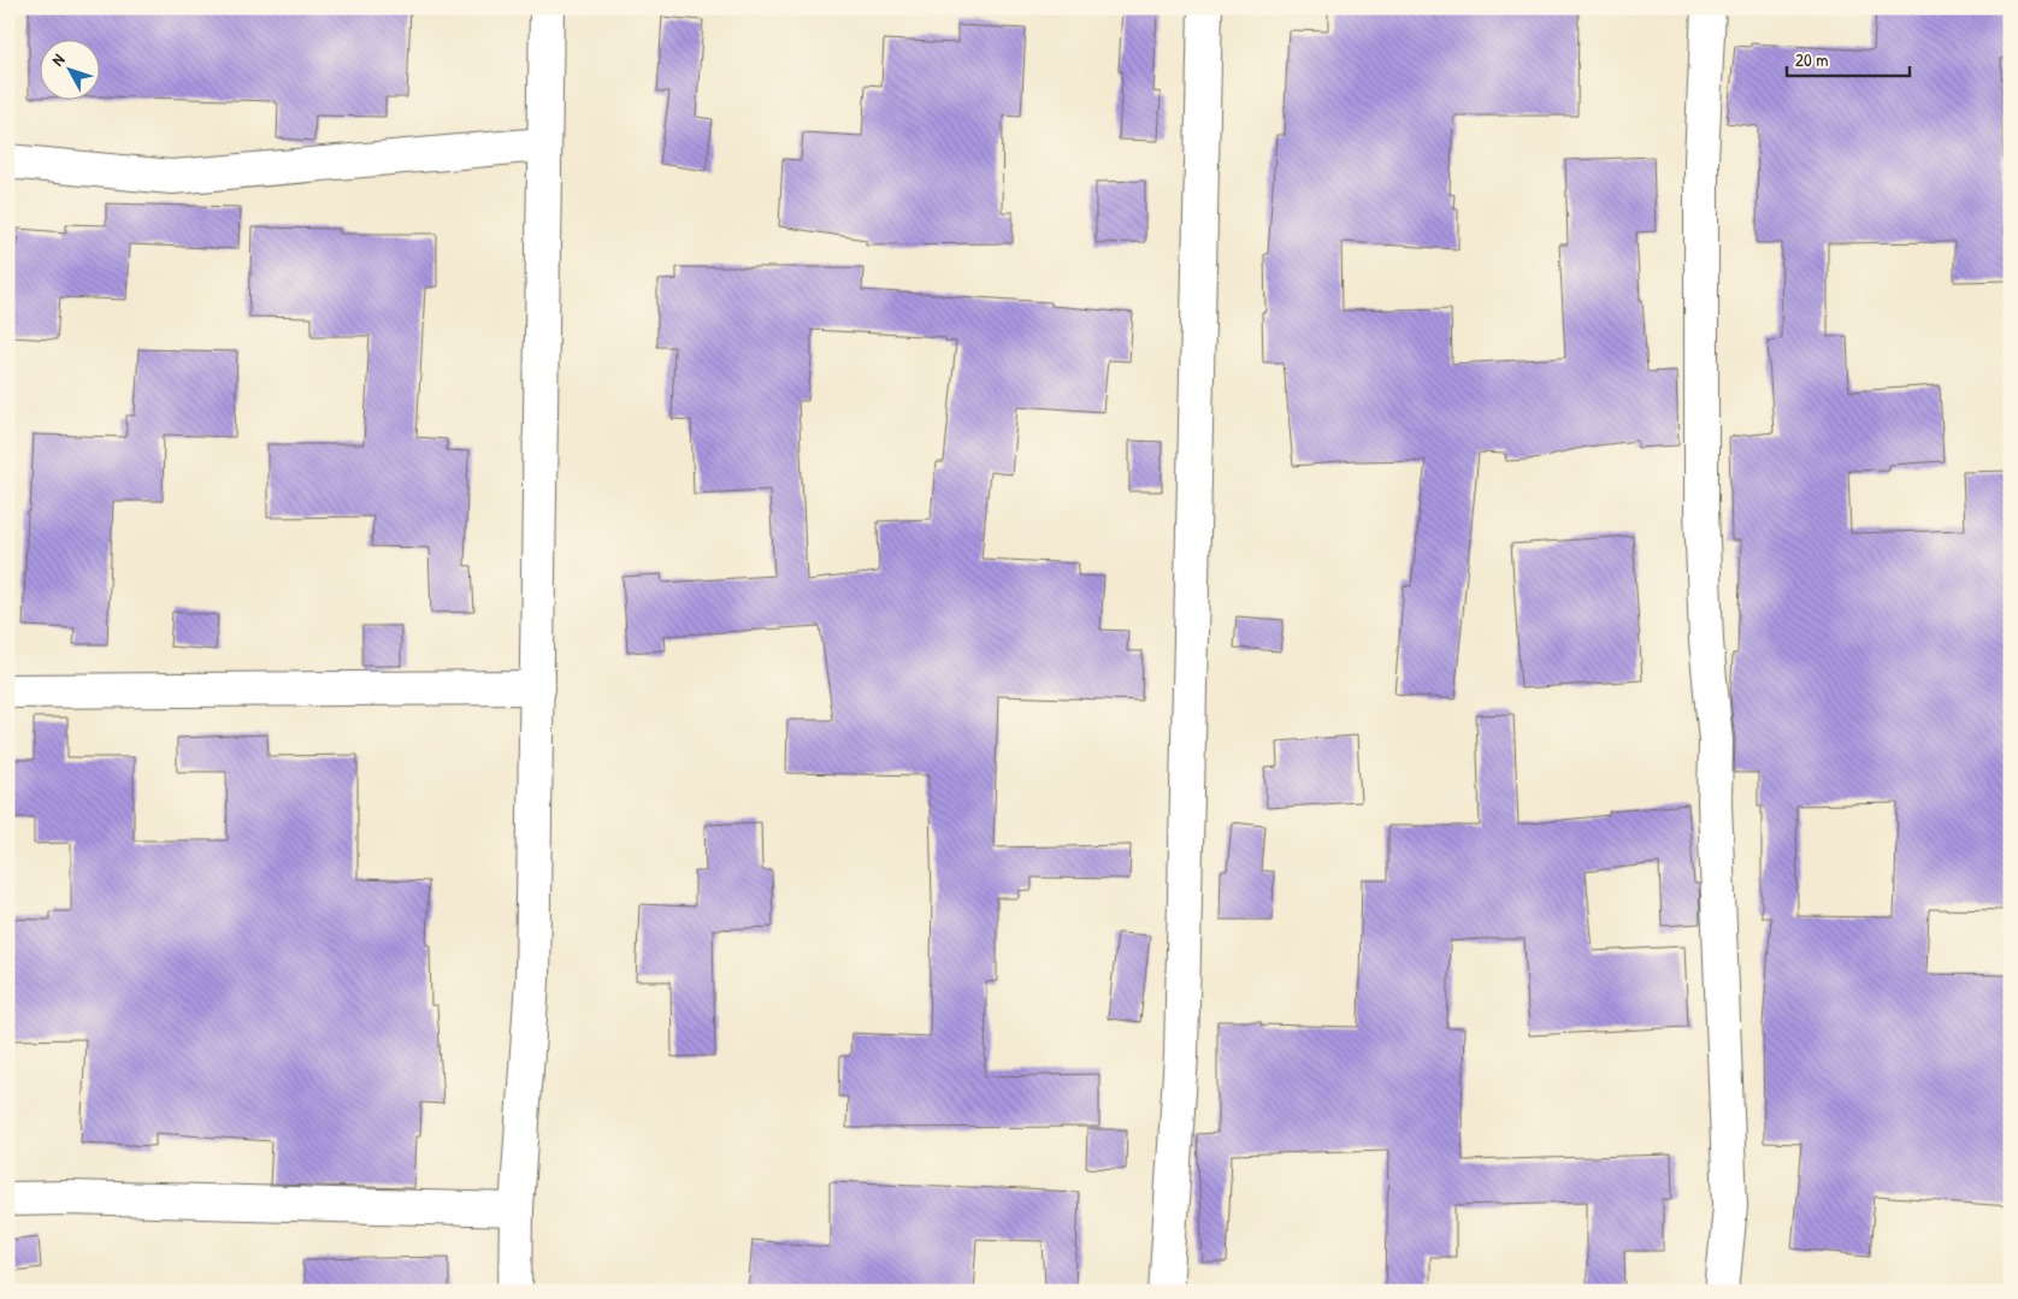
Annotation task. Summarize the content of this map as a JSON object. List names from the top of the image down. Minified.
{"scale_bar":"20 m","north":"top left"}
